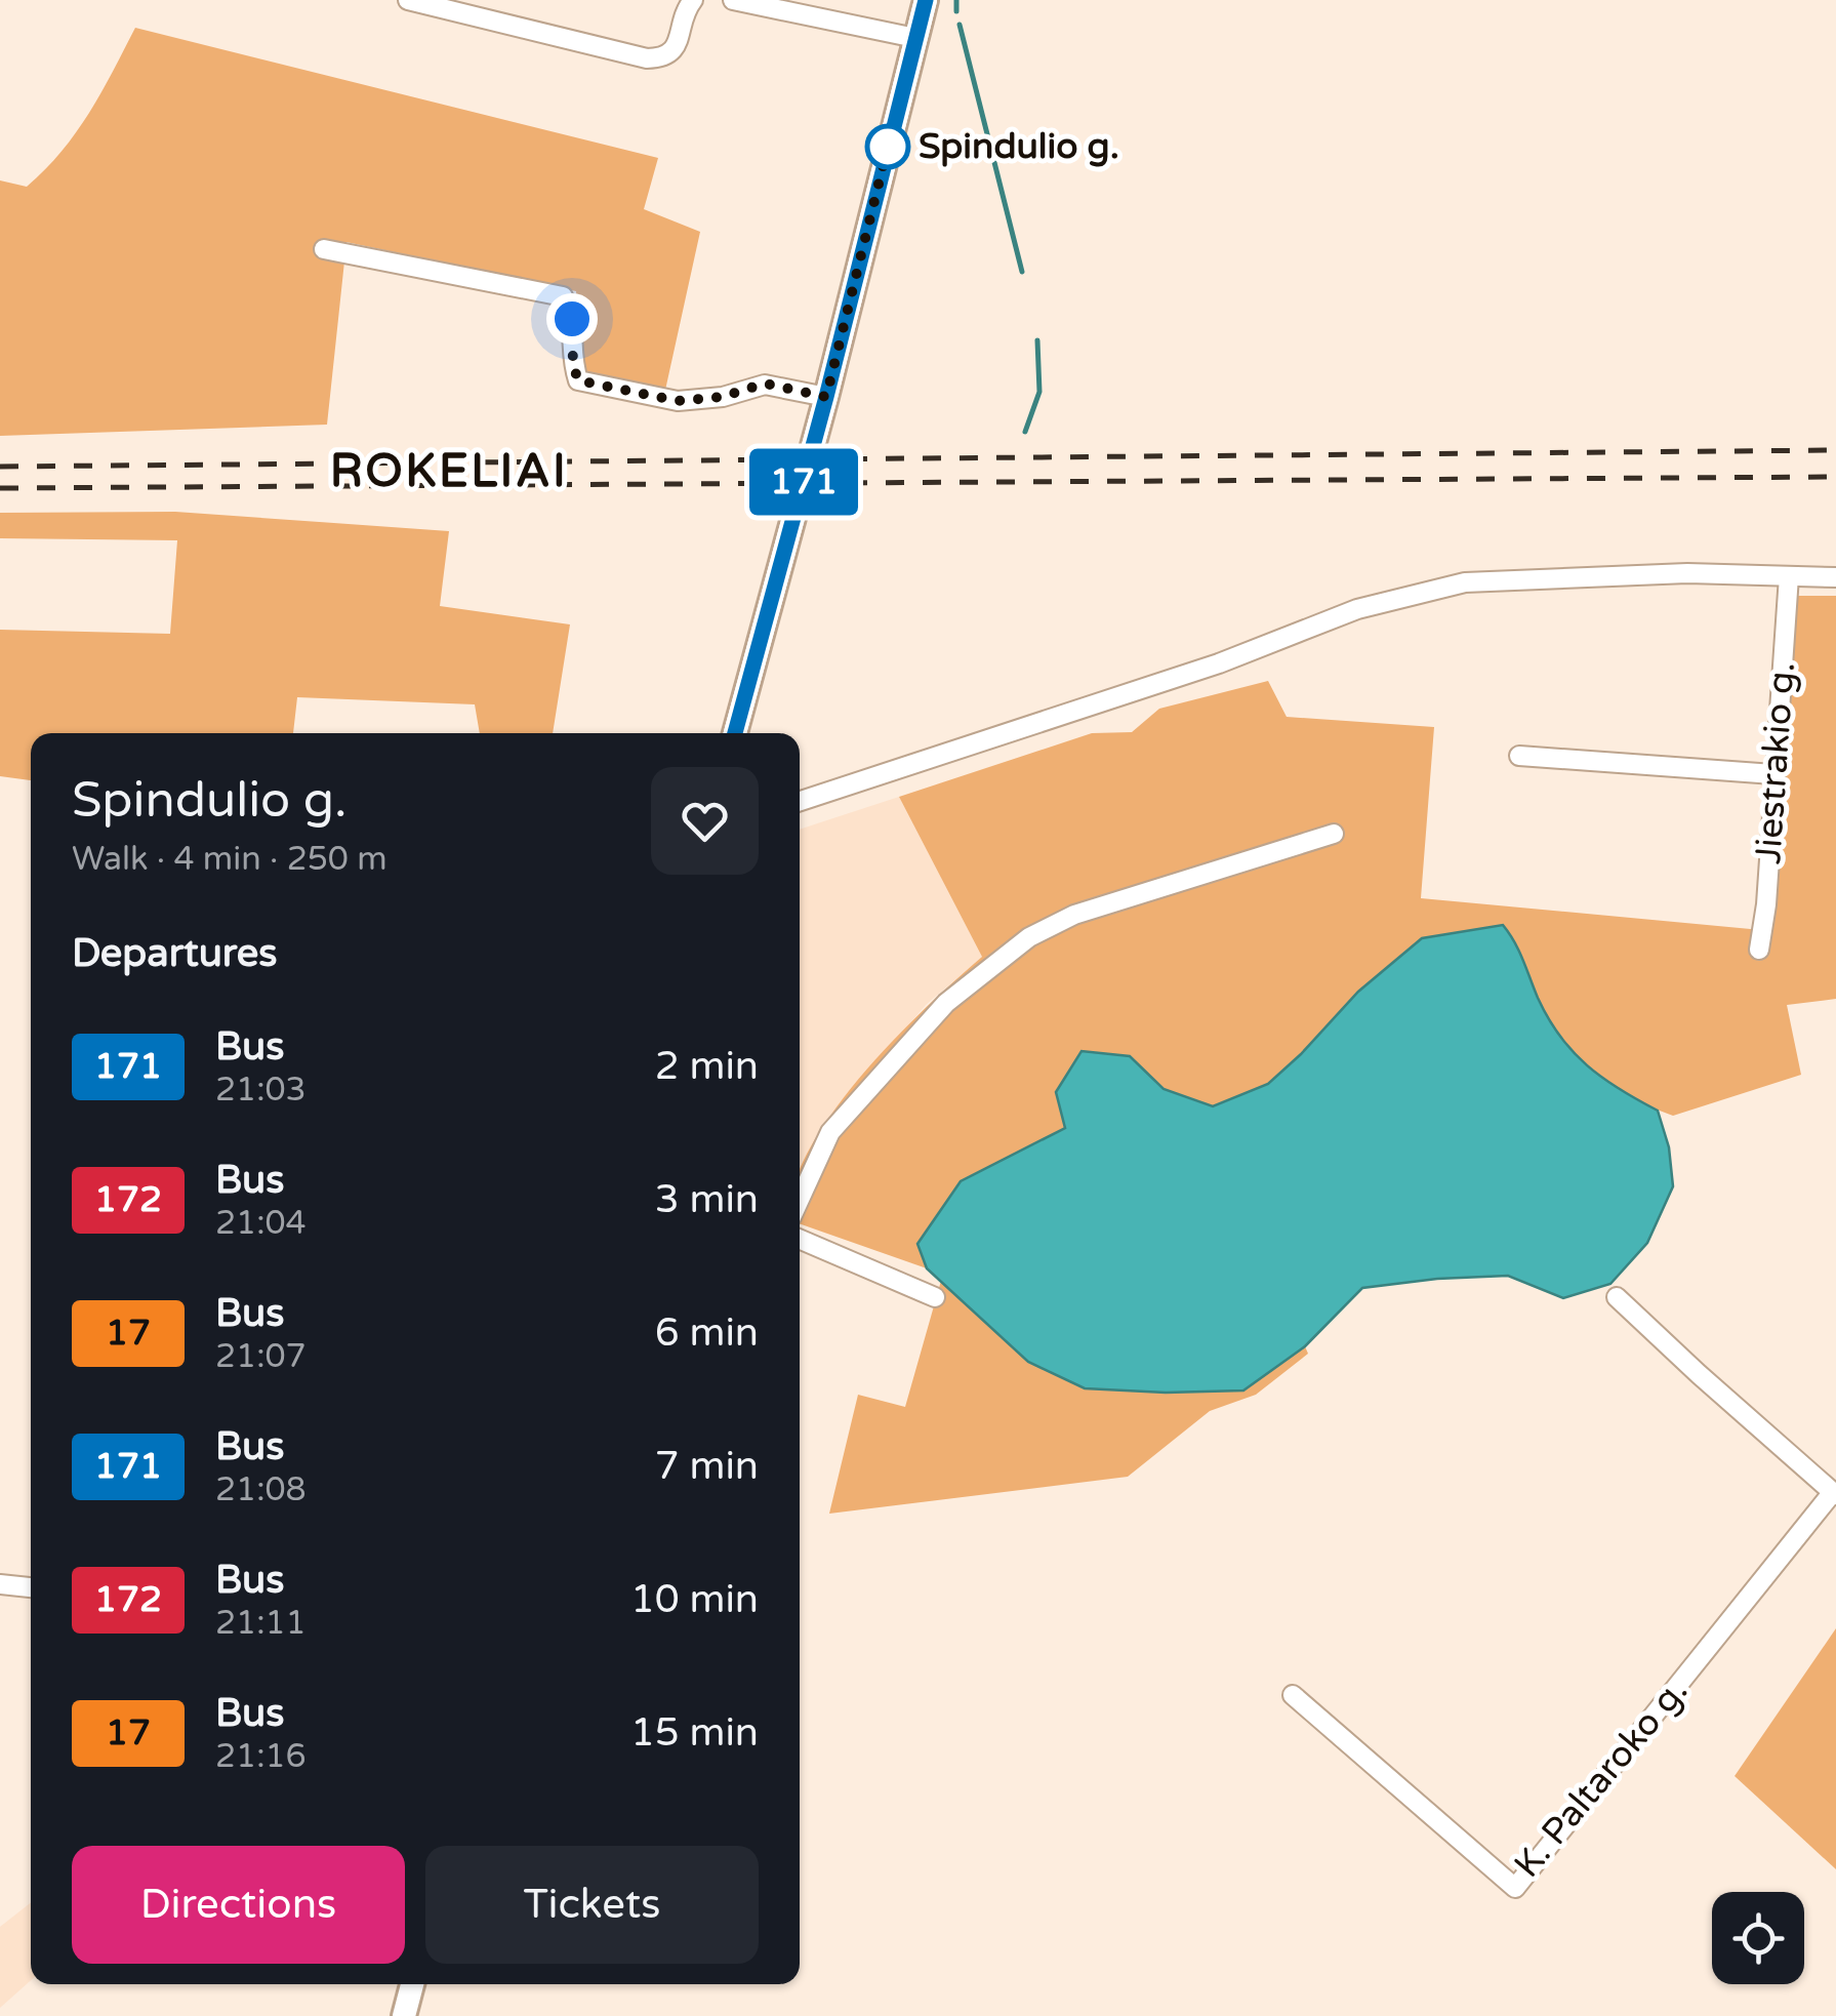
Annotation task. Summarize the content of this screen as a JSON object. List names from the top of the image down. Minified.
{"streets":{"street":["Jiestrakio g.","K. Paltaroko g."]},"districts":["ROKELIAI"],"places":["Spindulio g."],"lines":["bus line 171"],"page":{"on_map":"171","heading":[["Spindulio g.","Walk · 4 min · 250 m"],"Departures"],"list":[{"mark":"171","name":"Bus","note":"21:03","value":"2 min"},{"mark":"172","name":"Bus","note":"21:04","value":"3 min"},{"mark":"17","name":"Bus","note":"21:07","value":"6 min"},{"mark":"171","name":"Bus","note":"21:08","value":"7 min"},{"mark":"172","name":"Bus","note":"21:11","value":"10 min"},{"mark":"17","name":"Bus","note":"21:16","value":"15 min"}],"buttons":["Directions","Tickets"]}}
